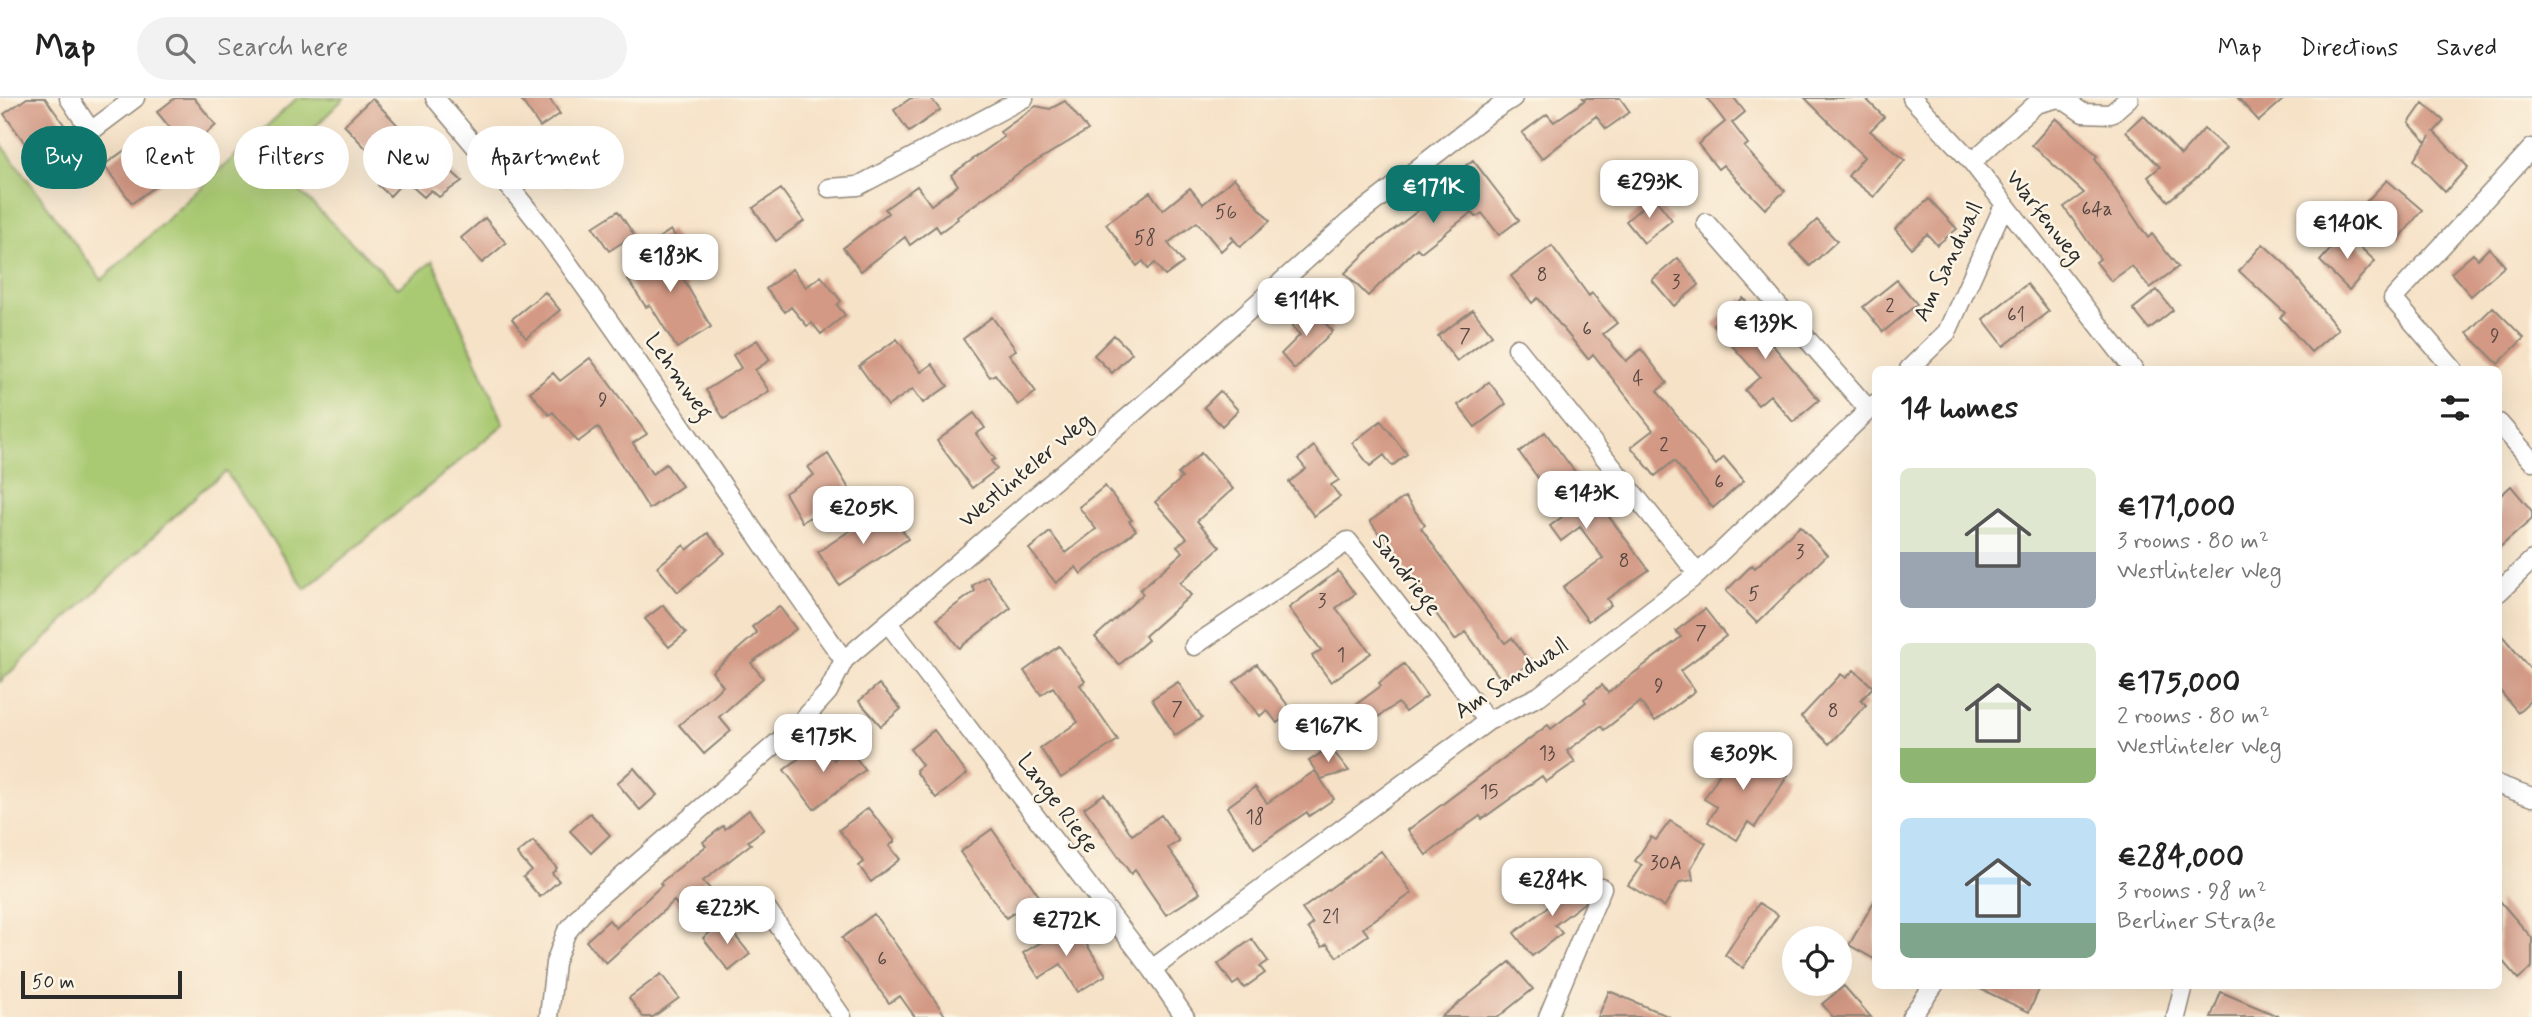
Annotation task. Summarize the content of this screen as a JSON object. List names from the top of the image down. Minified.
{"streets":{"street":["Warfenweg","Am Sandwall","Lehmweg","Westlinteler Weg","Sandriege","Lange Riege"]},"crossings":[["Warfenweg","Am Sandwall"],["Am Sandwall","Sandriege"],["Am Sandwall","Lange Riege"],["Lehmweg","Westlinteler Weg"],["Westlinteler Weg","Lange Riege"]],"house_numbers":["64a","56","58","8","3","2","61","6","7","9","4","9","2","6","3","8","5","3","7","1","9","7","8","13","15","18","30A","21","6"],"scale_bar":"50 m","page":{"header":"Map","search":"Search here","nav":["Map","Directions","Saved"],"chip":["Buy","Rent","Filters","New","Apartment"],"price":["€293K","€171K","€140K","€183K","€114K","€139K","€143K","€205K","€167K","€175K","€309K","€284K","€223K","€272K"],"heading":"14 homes","list":[{"name":"€171,000","note":"3 rooms · 80 m² · Westlinteler Weg"},{"name":"€175,000","note":"2 rooms · 80 m² · Westlinteler Weg"},{"name":"€284,000","note":"3 rooms · 98 m² · Berliner Straße"}],"scale":"50 m"}}
